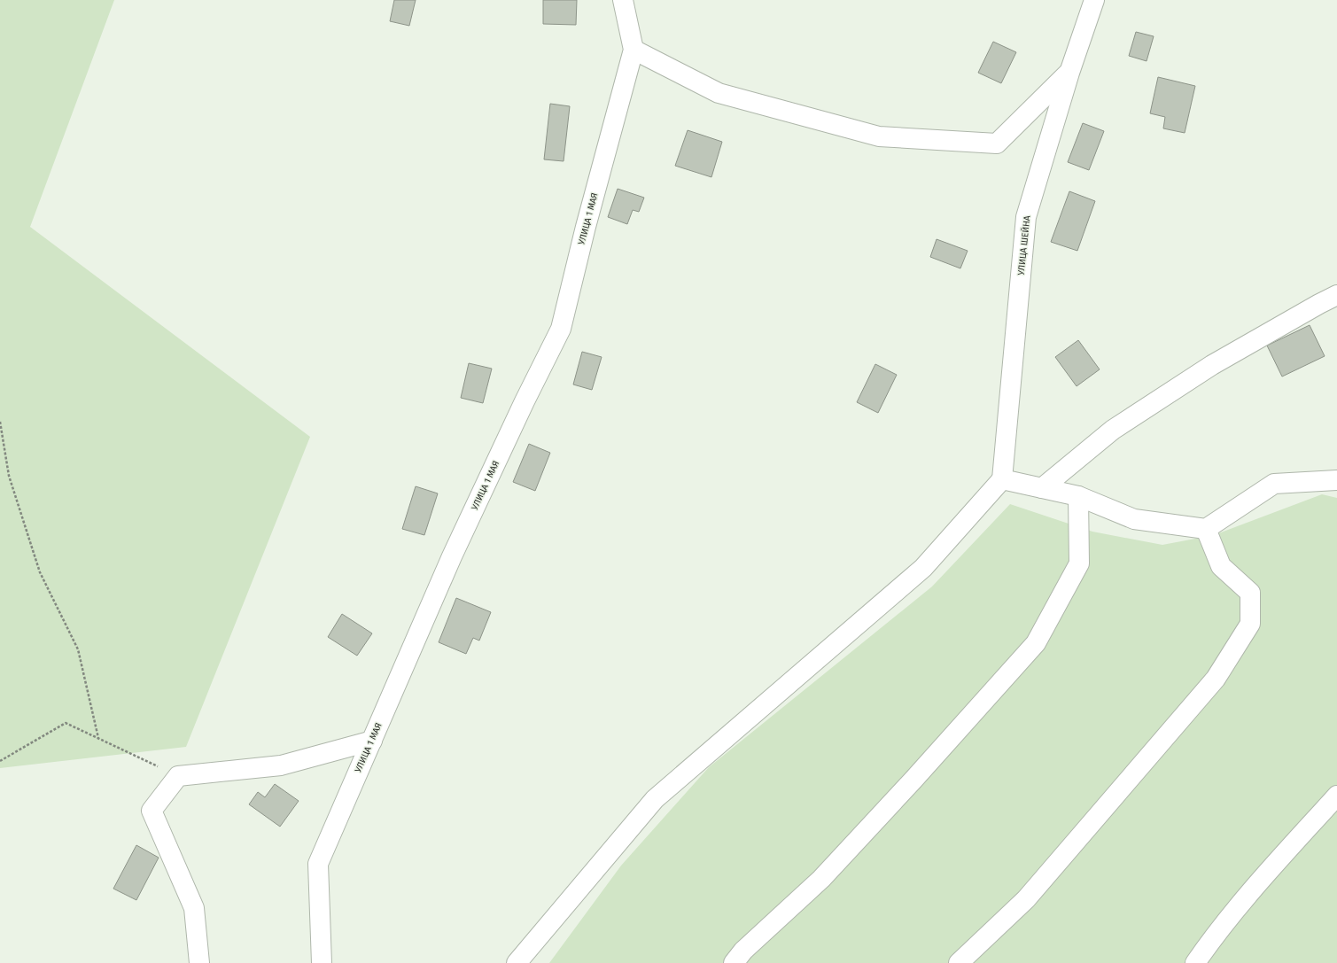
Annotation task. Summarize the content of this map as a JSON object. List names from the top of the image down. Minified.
{"streets":{"street":["УЛИЦА 1 МАЯ","УЛИЦА ШЕЙНА"]}}
